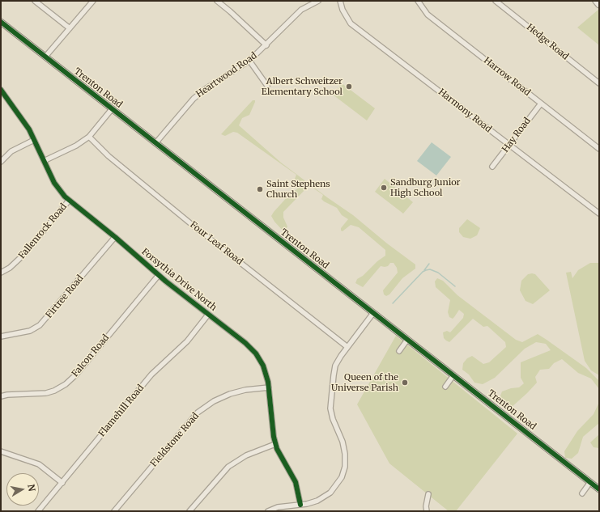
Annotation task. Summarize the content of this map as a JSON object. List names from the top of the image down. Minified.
{"streets":{"main road":["Trenton Road"],"street":["Hedge Road","Heartwood Road","Harrow Road","Harmony Road","Hay Road","Fallenrock Road","Four Leaf Road","Forsythia Drive North","Firtree Road","Falcon Road","Flamehill Road","Fieldstone Road"]},"crossings":[["Heartwood Road","Trenton Road"],["Harrow Road","Hay Road"],["Harmony Road","Hay Road"],["Fallenrock Road","Forsythia Drive North"],["Forsythia Drive North","Firtree Road"],["Forsythia Drive North","Falcon Road"],["Forsythia Drive North","Flamehill Road"],["Forsythia Drive North","Fieldstone Road"]],"places":["Albert Schweitzer Elementary School","Sandburg Junior High School","Saint Stephens Church","Queen of the Universe Parish"],"north":"right"}
